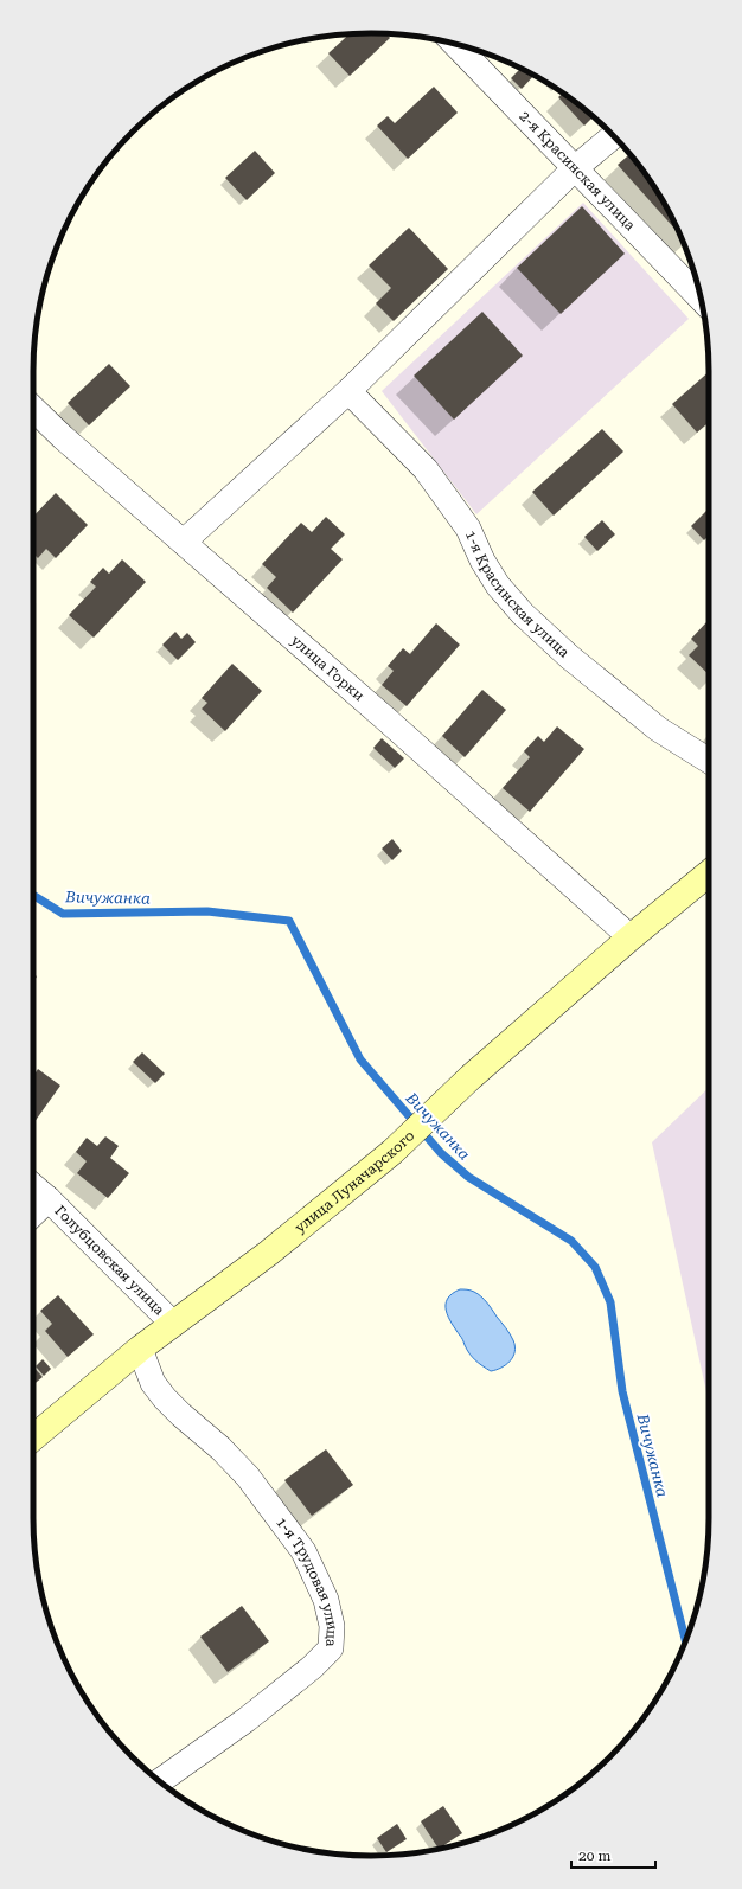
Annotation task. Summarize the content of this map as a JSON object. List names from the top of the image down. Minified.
{"streets":{"main road":["улица Луначарского"],"street":["2-я Красинская улица","1-я Красинская улица","улица Горки","Голубцовская улица","1-я Трудовая улица"]},"crossings":[["улица Горки","улица Луначарского"],["улица Луначарского","Голубцовская улица"],["улица Луначарского","1-я Трудовая улица"]],"water":["Вичужанка"],"scale_bar":"20 m"}
